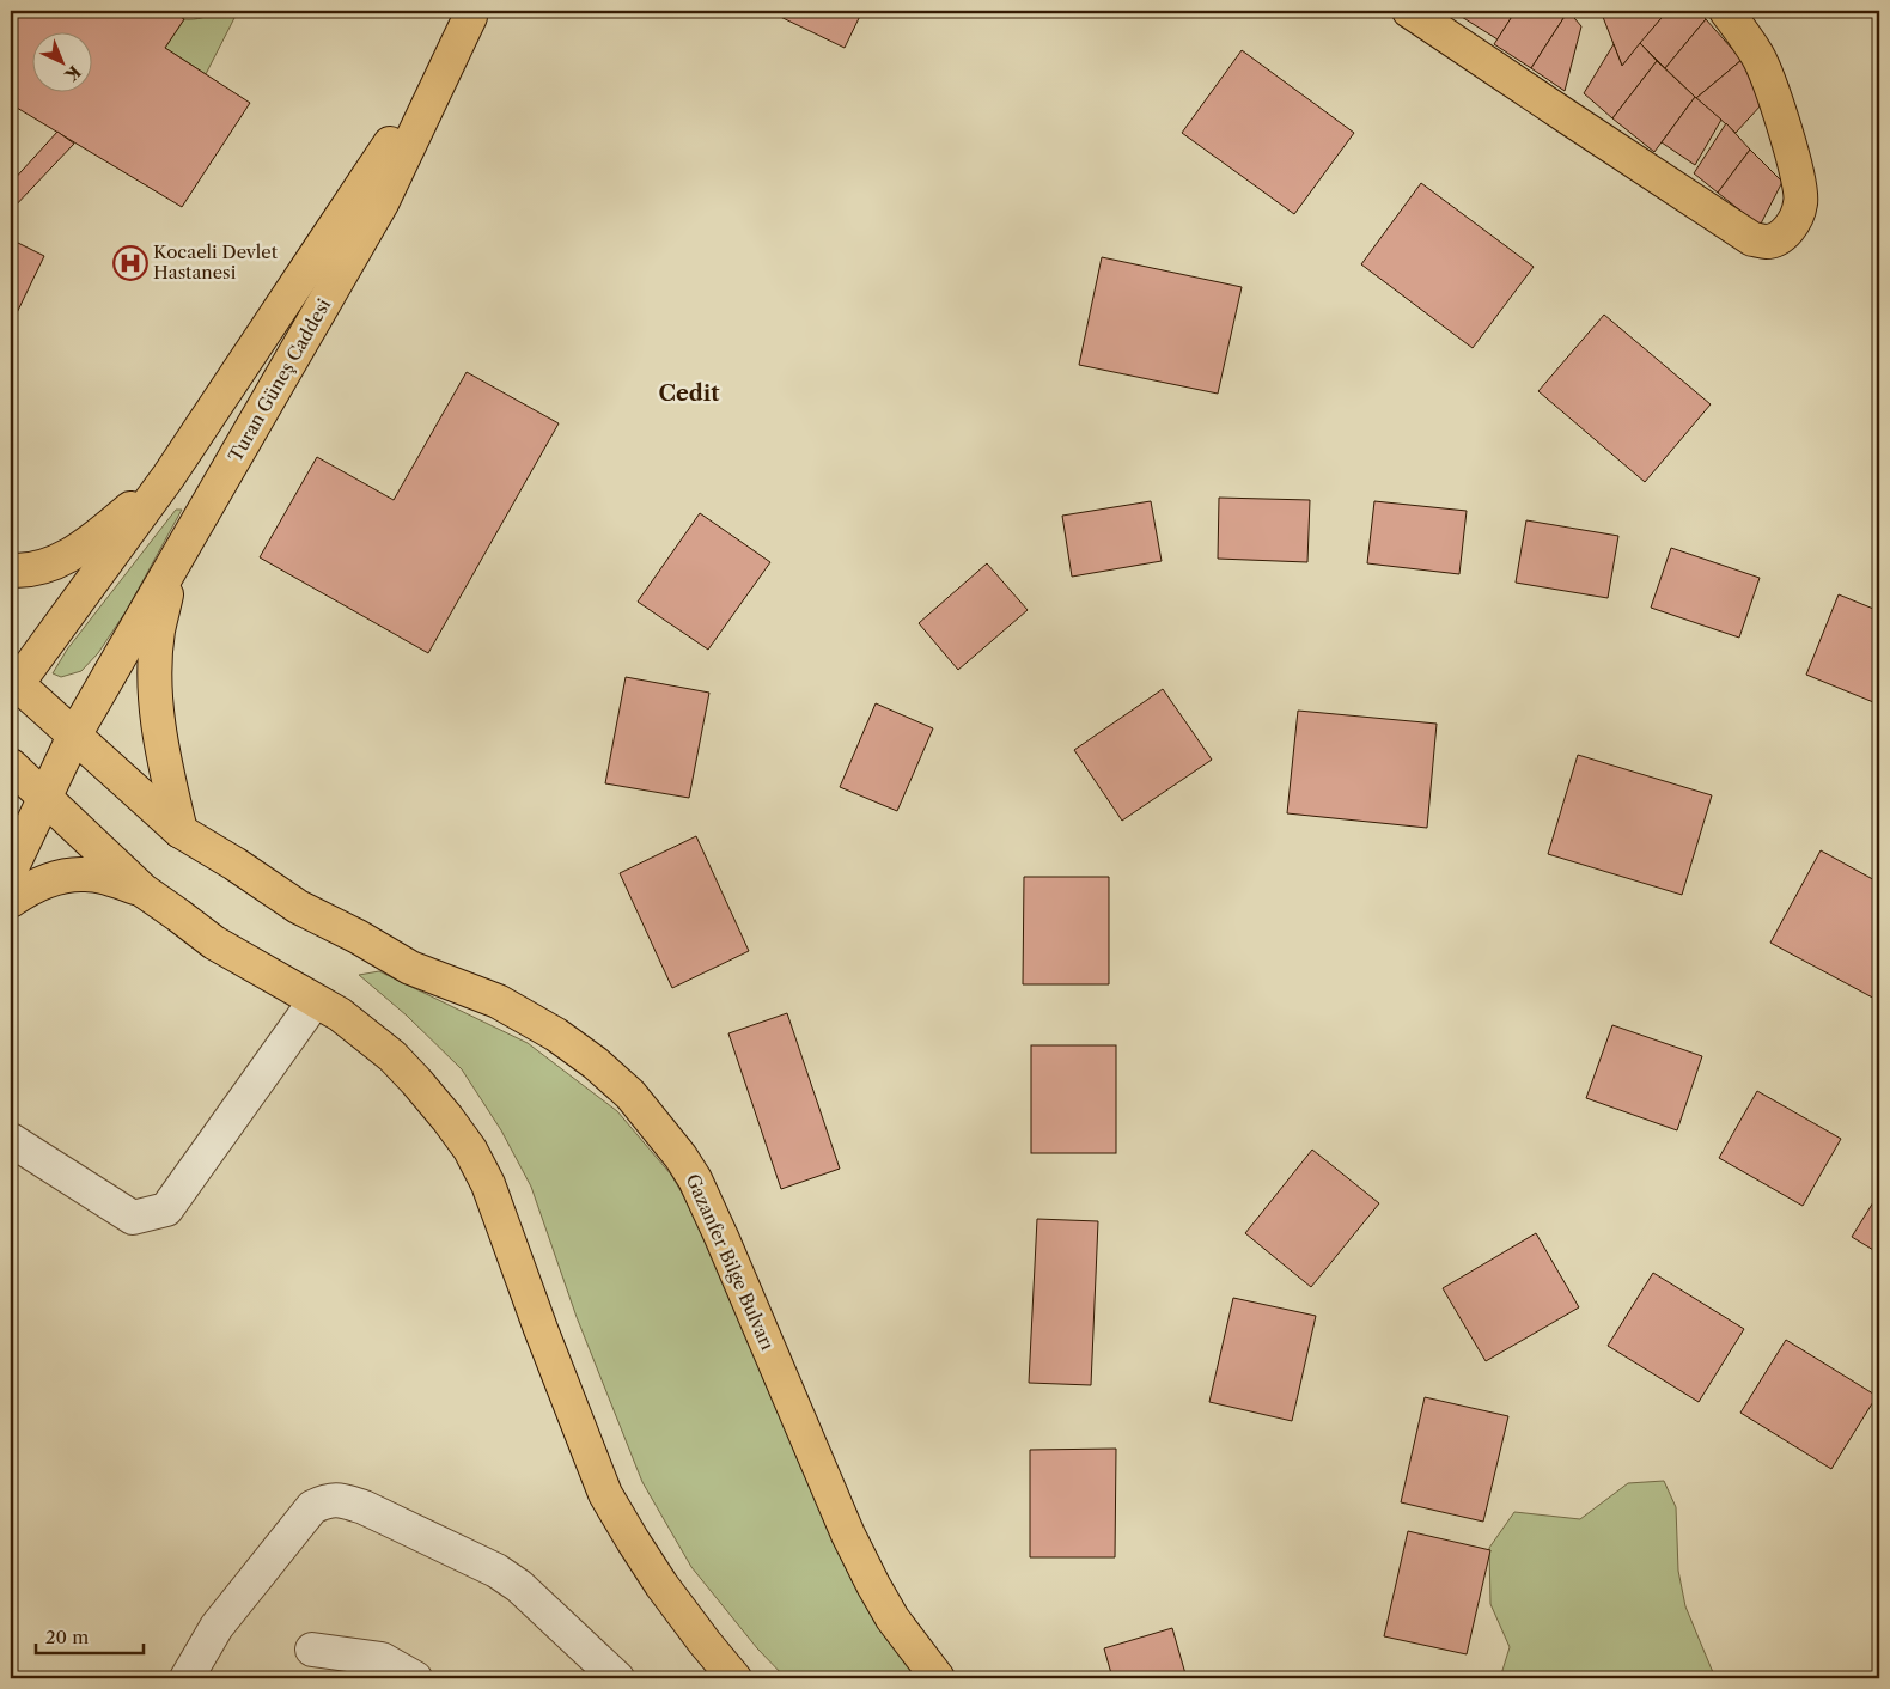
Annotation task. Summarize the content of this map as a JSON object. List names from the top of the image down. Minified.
{"streets":{"main road":["Turan Güneş Caddesi","Gazanfer Bilge Bulvarı"]},"crossings":[["Turan Güneş Caddesi","Gazanfer Bilge Bulvarı"]],"districts":["Cedit"],"places":{"hospital":["Kocaeli Devlet Hastanesi"]},"scale_bar":"20 m","north":"bottom right"}
